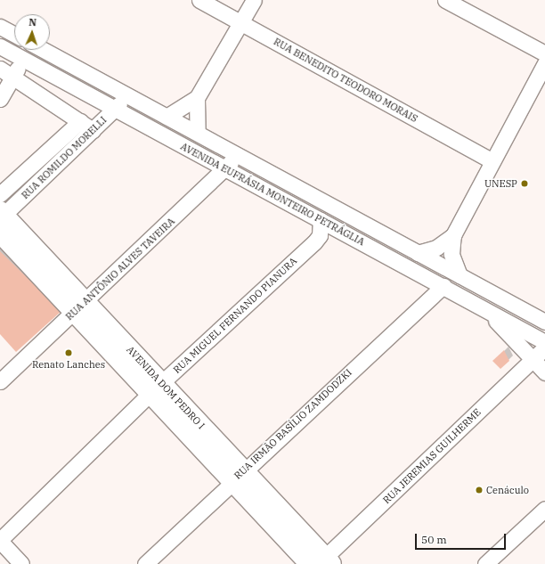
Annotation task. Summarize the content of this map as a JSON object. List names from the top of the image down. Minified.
{"streets":{"main road":["AVENIDA DOM PEDRO I"],"street":["RUA BENEDITO TEODORO MORAIS","RUA ROMILDO MORELLI","AVENIDA EUFRÁSIA MONTEIRO PETRÁGLIA","RUA ANTÔNIO ALVES TAVEIRA","RUA MIGUEL FERNANDO PIANURA","RUA IRMÃO BASÍLIO ZAMDODZKI","RUA JEREMIAS GUILHERME"]},"crossings":[["RUA ROMILDO MORELLI","AVENIDA EUFRÁSIA MONTEIRO PETRÁGLIA"],["RUA ROMILDO MORELLI","AVENIDA DOM PEDRO I"],["AVENIDA EUFRÁSIA MONTEIRO PETRÁGLIA","RUA ANTÔNIO ALVES TAVEIRA"],["AVENIDA EUFRÁSIA MONTEIRO PETRÁGLIA","RUA MIGUEL FERNANDO PIANURA"],["AVENIDA EUFRÁSIA MONTEIRO PETRÁGLIA","RUA IRMÃO BASÍLIO ZAMDODZKI"],["RUA ANTÔNIO ALVES TAVEIRA","AVENIDA DOM PEDRO I"],["RUA MIGUEL FERNANDO PIANURA","AVENIDA DOM PEDRO I"],["AVENIDA DOM PEDRO I","RUA IRMÃO BASÍLIO ZAMDODZKI"],["AVENIDA DOM PEDRO I","RUA JEREMIAS GUILHERME"]],"places":["UNESP","Renato Lanches","Cenáculo"],"scale_bar":"50 m","north":"top"}
